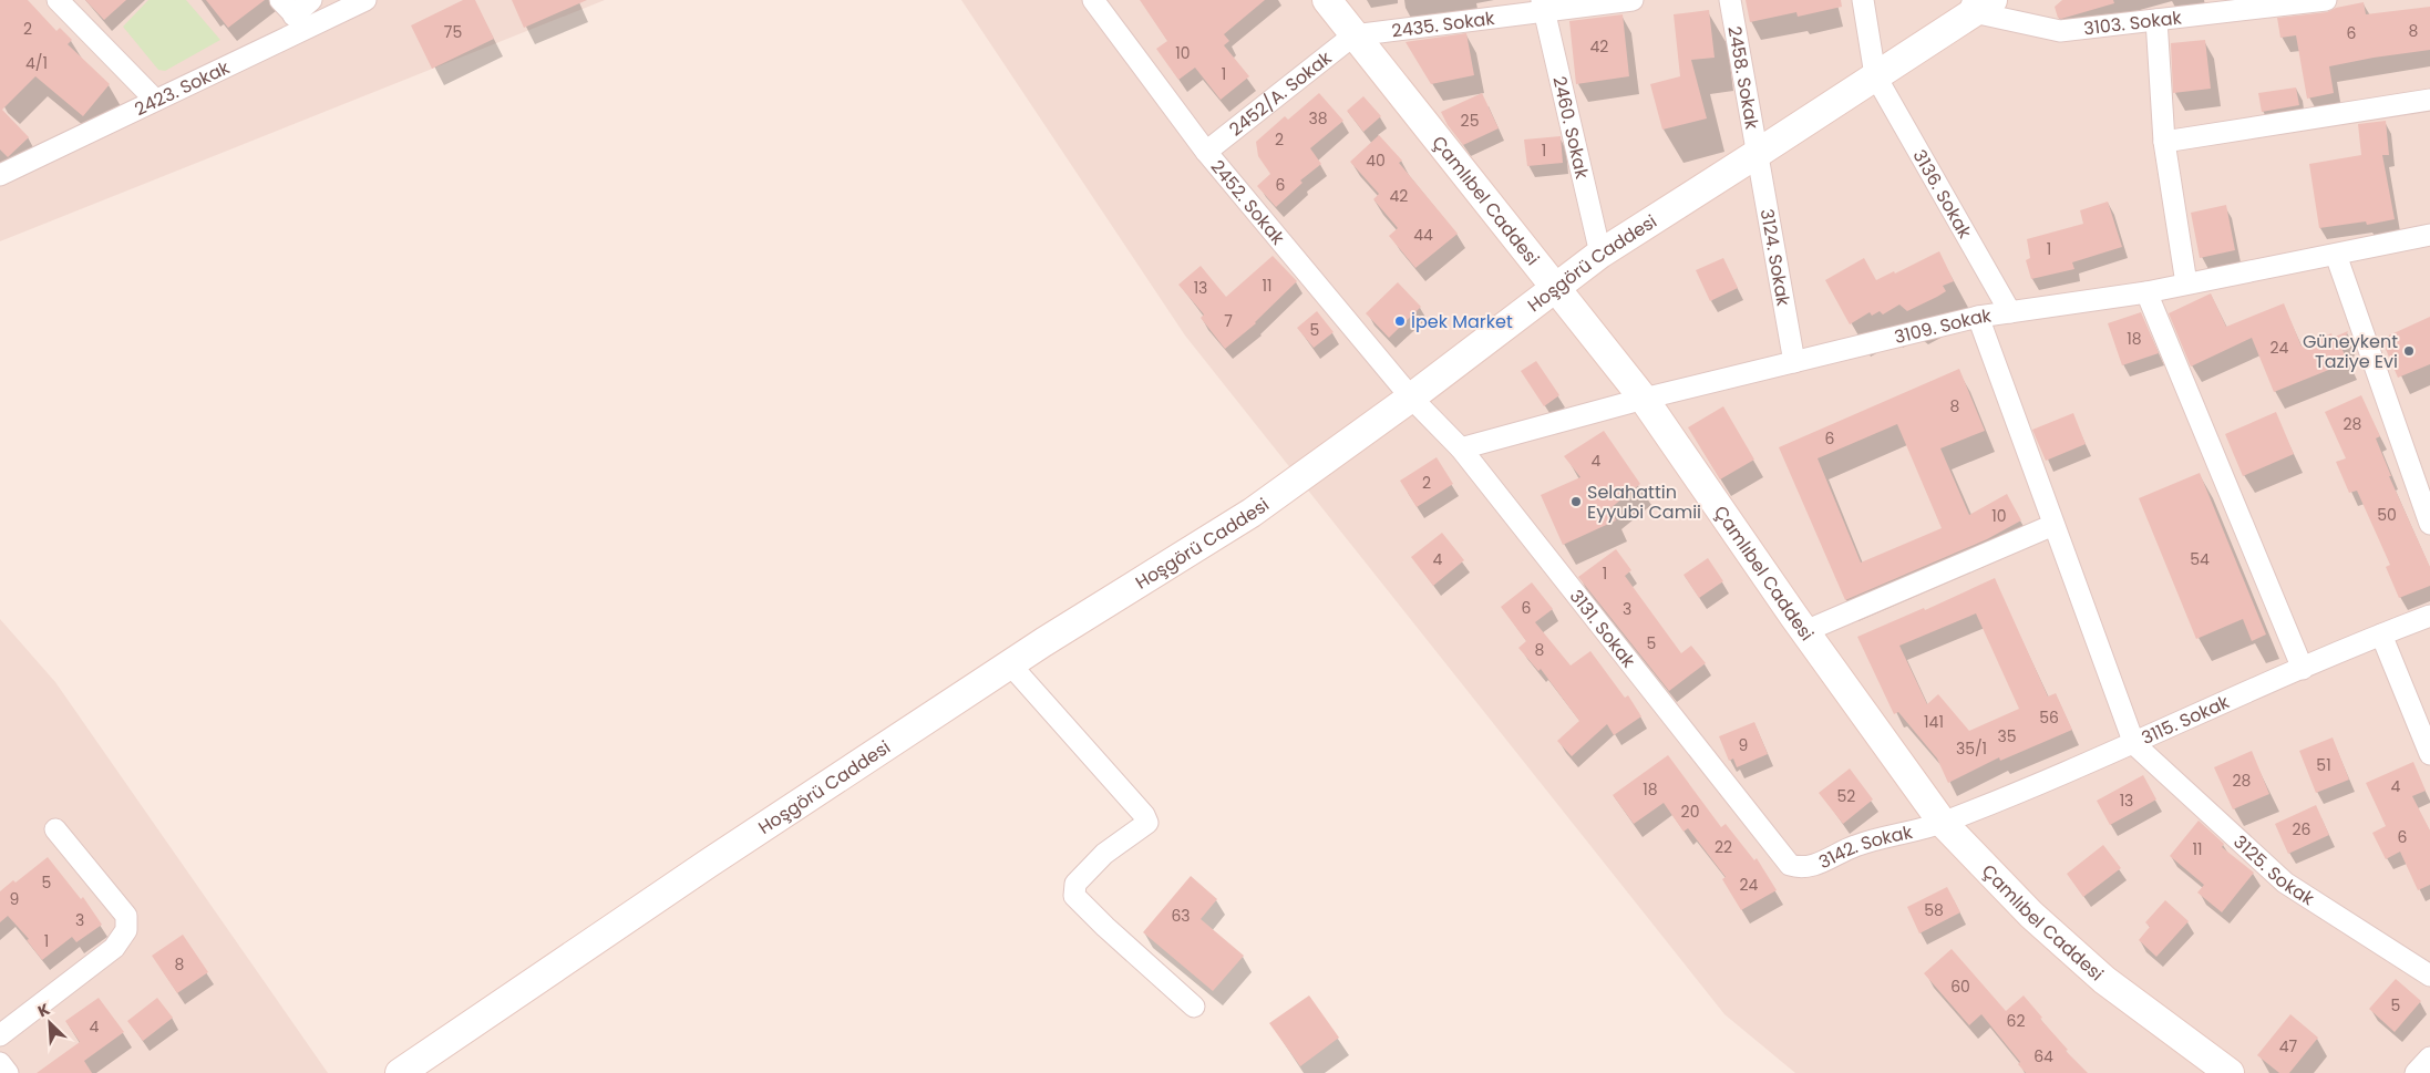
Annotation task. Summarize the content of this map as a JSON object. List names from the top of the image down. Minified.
{"streets":{"street":["3103. Sokak","2435. Sokak","2458. Sokak","2423. Sokak","2452/A. Sokak","2460. Sokak","3136. Sokak","2452. Sokak","Çamlıbel Caddesi","3124. Sokak","Hoşgörü Caddesi","3109. Sokak","3131. Sokak","3115. Sokak","3142. Sokak","3125. Sokak"]},"crossings":[["3103. Sokak","Hoşgörü Caddesi"],["2435. Sokak","2452/A. Sokak"],["2435. Sokak","2460. Sokak"],["2435. Sokak","Çamlıbel Caddesi"],["2458. Sokak","3124. Sokak"],["2458. Sokak","Hoşgörü Caddesi"],["2452/A. Sokak","2452. Sokak"],["2452/A. Sokak","Çamlıbel Caddesi"],["2460. Sokak","Hoşgörü Caddesi"],["3136. Sokak","Hoşgörü Caddesi"],["3136. Sokak","3109. Sokak"],["2452. Sokak","Hoşgörü Caddesi"],["2452. Sokak","3131. Sokak"],["Çamlıbel Caddesi","Hoşgörü Caddesi"],["Çamlıbel Caddesi","3109. Sokak"],["Çamlıbel Caddesi","3115. Sokak"],["Çamlıbel Caddesi","3142. Sokak"],["3124. Sokak","Hoşgörü Caddesi"],["3124. Sokak","3109. Sokak"],["Hoşgörü Caddesi","3131. Sokak"],["3109. Sokak","3131. Sokak"],["3131. Sokak","3142. Sokak"],["3115. Sokak","3142. Sokak"],["3115. Sokak","3125. Sokak"]],"places":["İpek Market","Güneykent Taziye Evi","Selahattin Eyyubi Camii"],"house_numbers":["2","8","75","6","42","10","4/1","1","38","25","2","1","40","6","42","44","1","11","13","7","5","18","24","8","28","6","4","2","50","10","4","54","1","6","3","5","8","56","141","35","9","35/1","51","28","4","18","52","13","20","26","6","22","11","5","24","9","58","63","3","1","8","60","5","62","4","47","64"],"north":"top left"}
